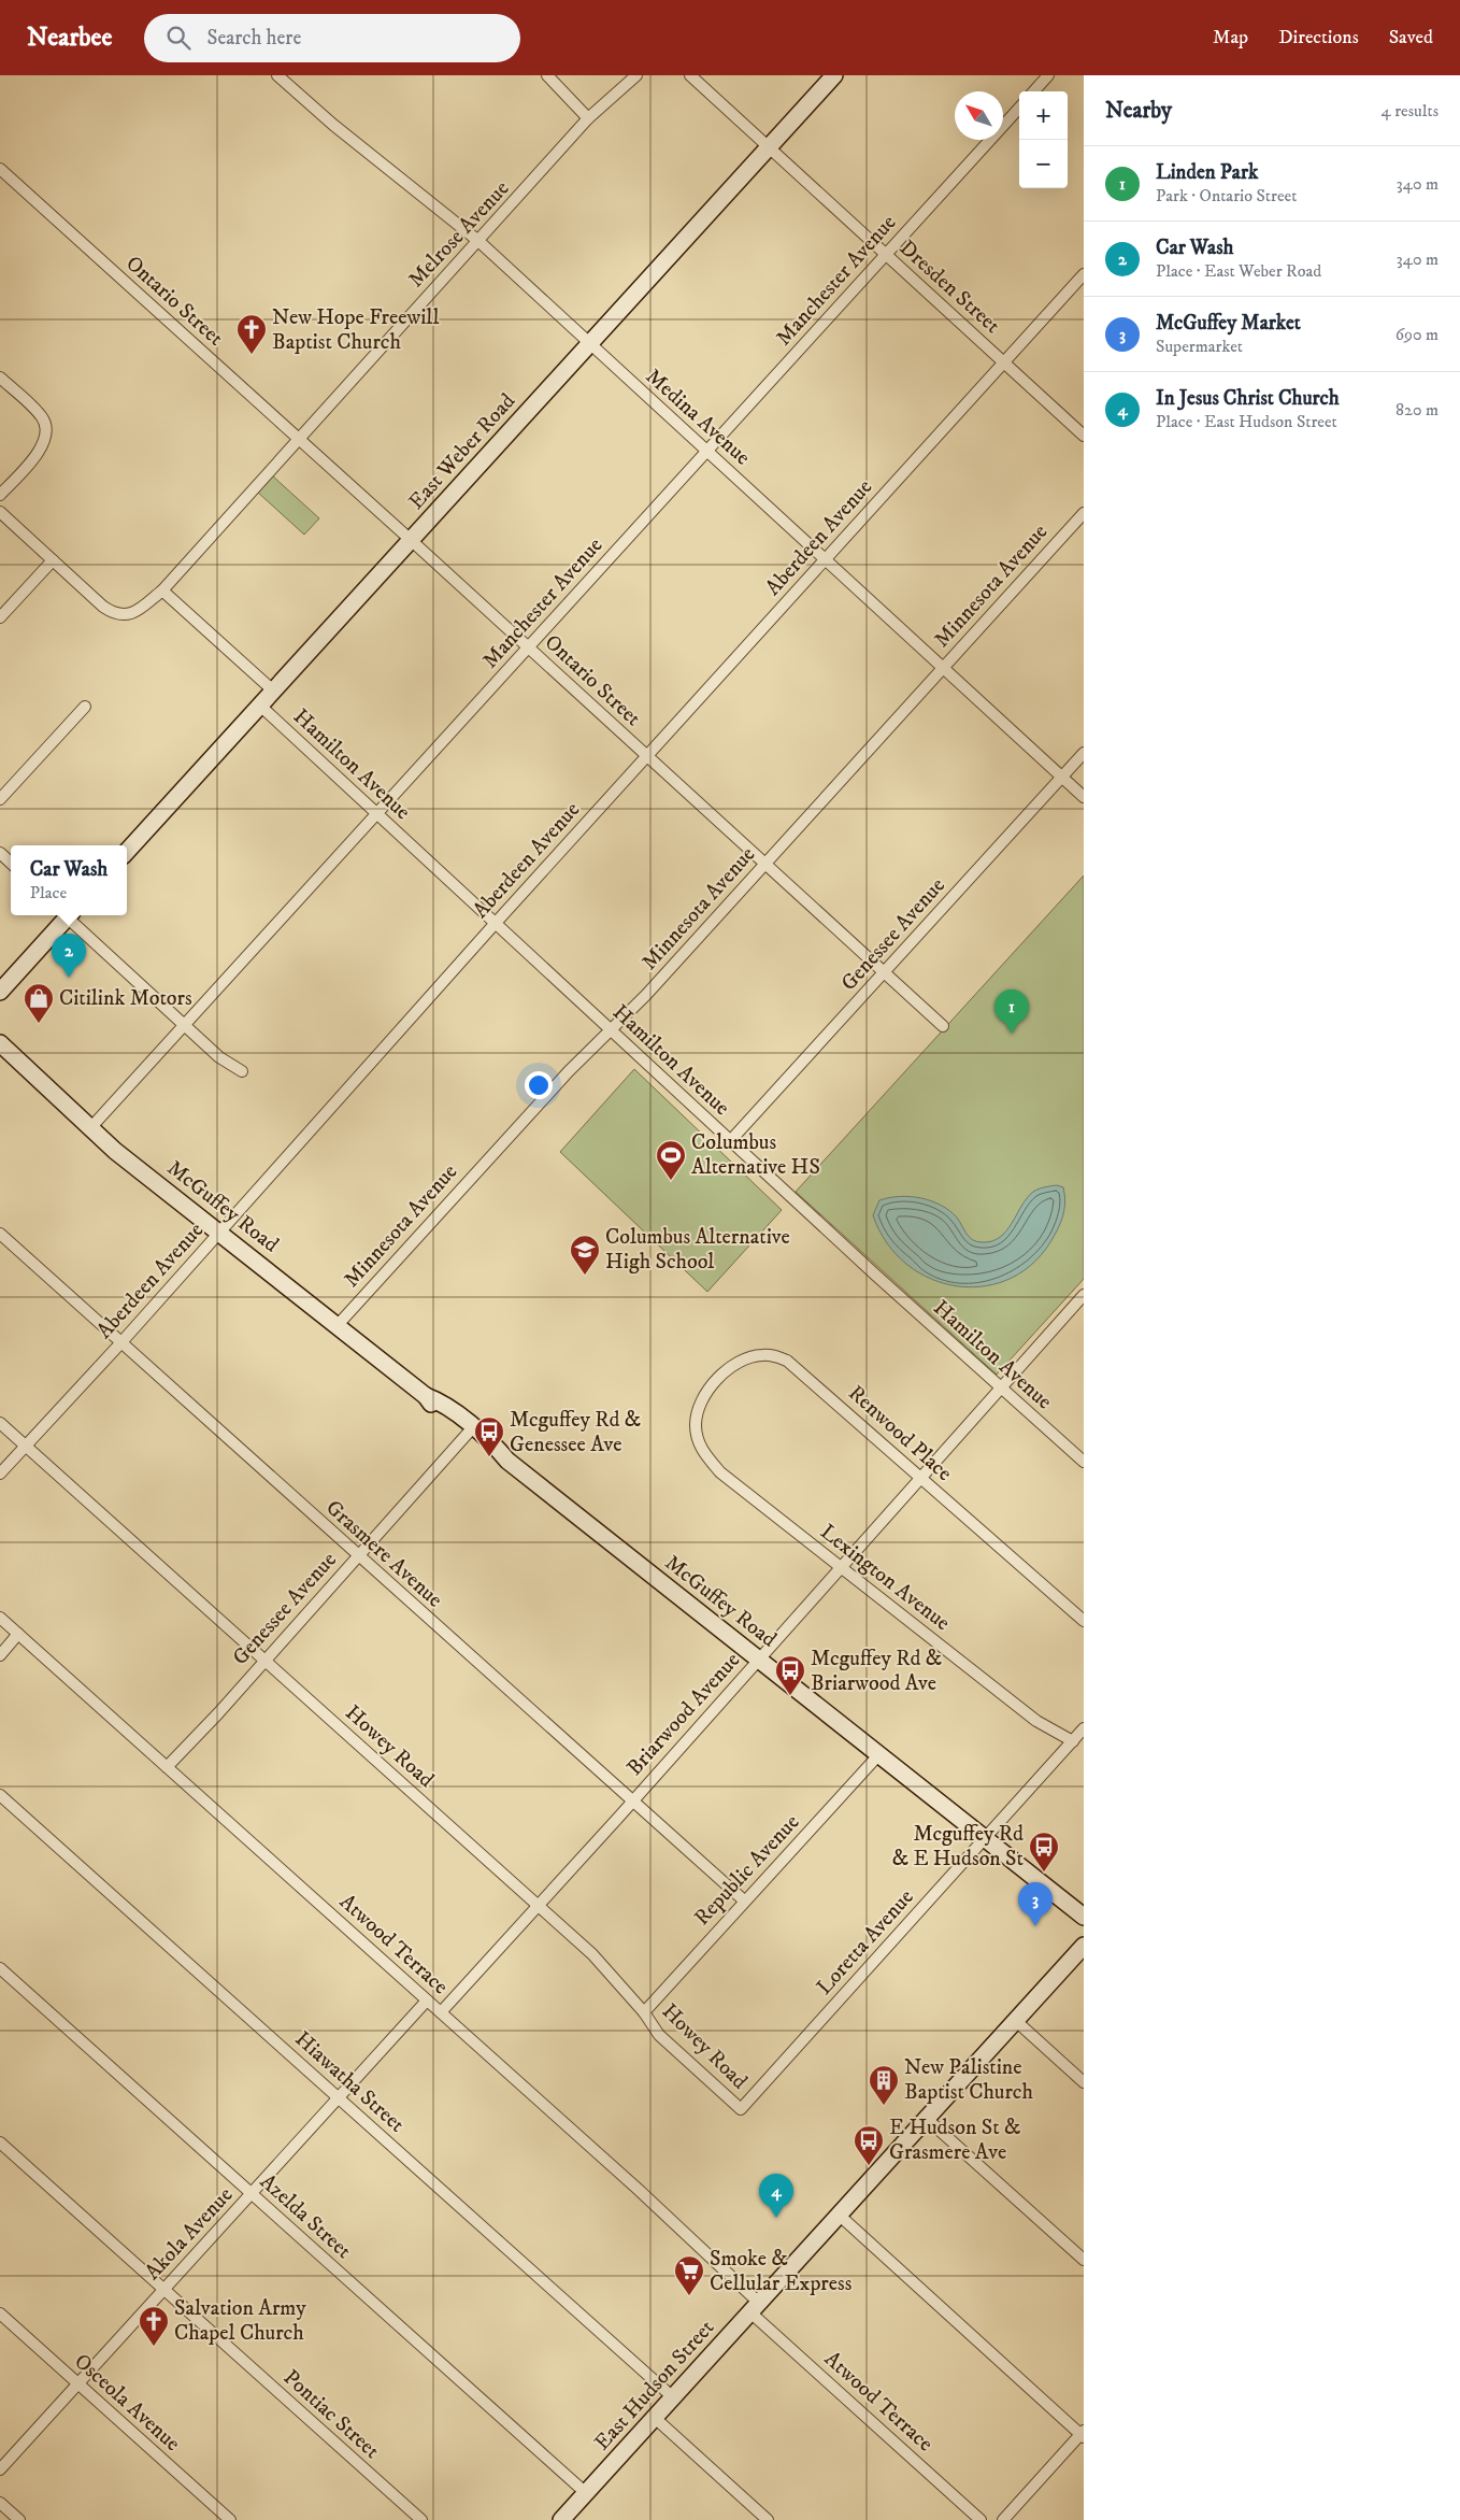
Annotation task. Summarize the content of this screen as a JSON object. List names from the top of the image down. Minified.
{"streets":{"street":["Melrose Avenue","Manchester Avenue","Dresden Street","Ontario Street","Medina Avenue","East Weber Road","Aberdeen Avenue","Minnesota Avenue","Hamilton Avenue","Genessee Avenue","McGuffey Road","Renwood Place","Grasmere Avenue","Lexington Avenue","Briarwood Avenue","Howey Road","Republic Avenue","Loretta Avenue","Atwood Terrace","Hiawatha Street","Azelda Street","Akola Avenue","East Hudson Street","Osceola Avenue","Pontiac Street"]},"crossings":[["Melrose Avenue","Ontario Street"],["Melrose Avenue","Medina Avenue"],["Melrose Avenue","Hamilton Avenue"],["Manchester Avenue","Dresden Street"],["Manchester Avenue","Ontario Street"],["Manchester Avenue","Medina Avenue"],["Manchester Avenue","Hamilton Avenue"],["Manchester Avenue","McGuffey Road"],["Dresden Street","East Weber Road"],["Dresden Street","Aberdeen Avenue"],["Ontario Street","East Weber Road"],["Ontario Street","Aberdeen Avenue"],["Ontario Street","Minnesota Avenue"],["Ontario Street","Genessee Avenue"],["Medina Avenue","East Weber Road"],["Medina Avenue","Aberdeen Avenue"],["Medina Avenue","Minnesota Avenue"],["Medina Avenue","Genessee Avenue"],["East Weber Road","Hamilton Avenue"],["Aberdeen Avenue","Hamilton Avenue"],["Aberdeen Avenue","McGuffey Road"],["Aberdeen Avenue","Grasmere Avenue"],["Aberdeen Avenue","Howey Road"],["Minnesota Avenue","Hamilton Avenue"],["Minnesota Avenue","McGuffey Road"],["Hamilton Avenue","Genessee Avenue"],["Hamilton Avenue","Briarwood Avenue"],["Genessee Avenue","McGuffey Road"],["Genessee Avenue","Grasmere Avenue"],["Genessee Avenue","Howey Road"],["Genessee Avenue","Atwood Terrace"],["McGuffey Road","Briarwood Avenue"],["McGuffey Road","Republic Avenue"],["McGuffey Road","Loretta Avenue"],["Renwood Place","Lexington Avenue"],["Renwood Place","Briarwood Avenue"],["Grasmere Avenue","Briarwood Avenue"],["Grasmere Avenue","Republic Avenue"],["Lexington Avenue","Briarwood Avenue"],["Lexington Avenue","Loretta Avenue"],["Briarwood Avenue","Howey Road"],["Briarwood Avenue","Atwood Terrace"],["Howey Road","Republic Avenue"],["Howey Road","Loretta Avenue"],["Atwood Terrace","Akola Avenue"],["Atwood Terrace","East Hudson Street"],["Hiawatha Street","Akola Avenue"],["Hiawatha Street","East Hudson Street"],["Azelda Street","Akola Avenue"],["Azelda Street","East Hudson Street"],["Akola Avenue","Osceola Avenue"],["Akola Avenue","Pontiac Street"]],"places":{"church":["New Hope Freewill Baptist Church","Salvation Army Chapel Church"],"shop":["Citilink Motors"],"sports":["Columbus Alternative HS"],"school or university":["Columbus Alternative High School"],"bus stop":["Mcguffey Rd & Genessee Ave","Mcguffey Rd & Briarwood Ave","Mcguffey Rd & E Hudson St","E Hudson St & Grasmere Ave"],"building":["New Palistine Baptist Church"],"supermarket":["Smoke & Cellular Express"]},"north":"top left","page":{"header":"Nearbee","search":"Search here","nav":["Map","Directions","Saved"],"heading":["Nearby","4 results"],"map_buttons":["+","−"],"list":[{"mark":"1","name":"Linden Park","note":"Park · Ontario Street","value":"340 m"},{"mark":"2","name":"Car Wash","note":"Place · East Weber Road","value":"340 m"},{"mark":"3","name":"McGuffey Market","note":"Supermarket","value":"690 m"},{"mark":"4","name":"In Jesus Christ Church","note":"Place · East Hudson Street","value":"820 m"}],"popup":["Car Wash","Place"],"pins":["2","1","3","4"]}}
